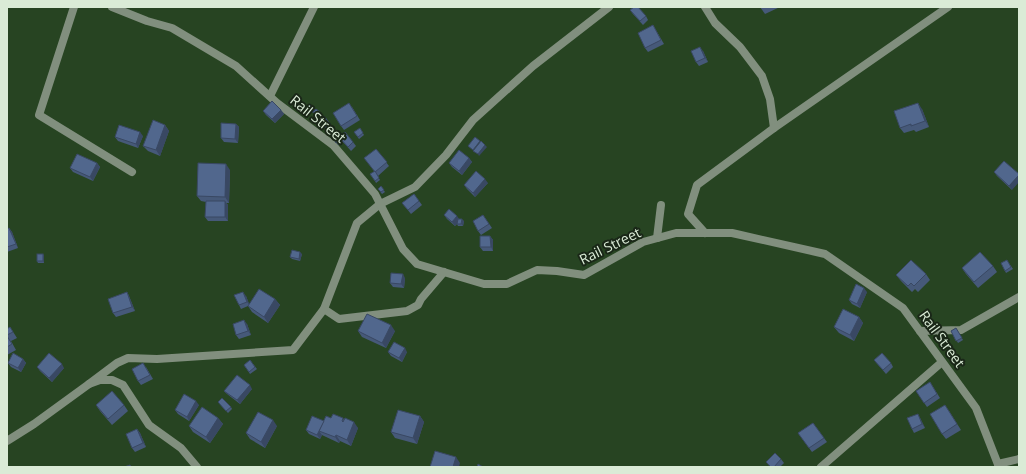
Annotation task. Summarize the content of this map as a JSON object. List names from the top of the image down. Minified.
{"streets":{"street":["Rail Street"]}}
